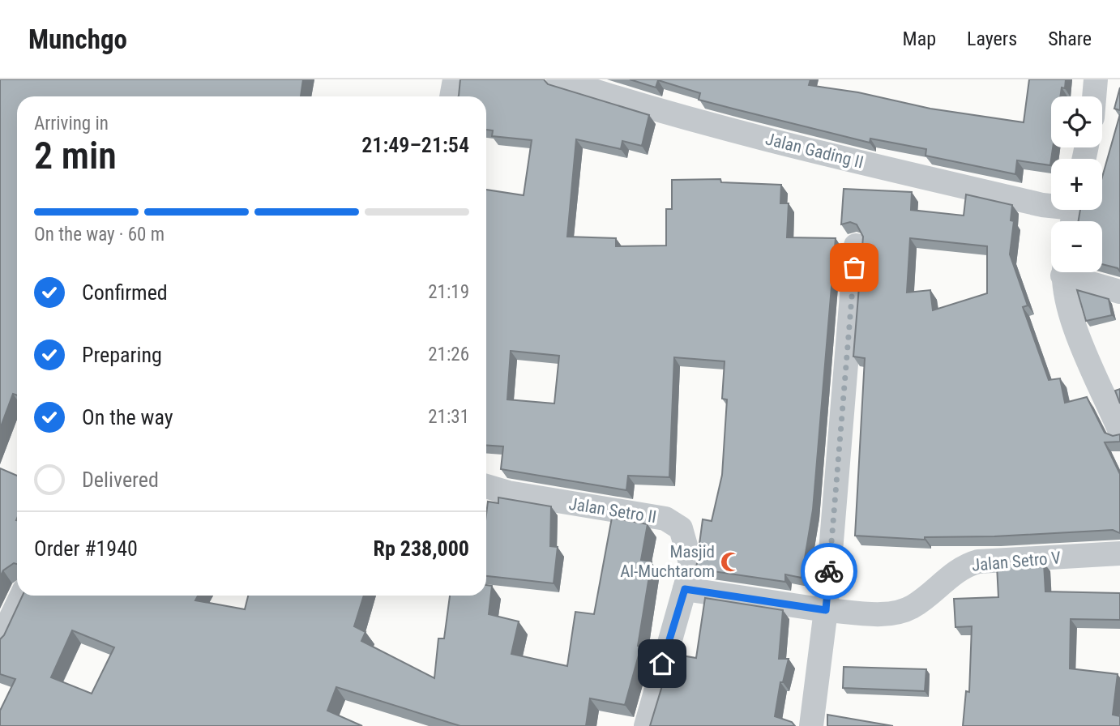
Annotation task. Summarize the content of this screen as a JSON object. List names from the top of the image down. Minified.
{"streets":{"street":["Jalan Gading II","Jalan Setro II","Jalan Setro V"]},"places":{"mosque":["Masjid Al-Muchtarom"]},"page":{"header":"Munchgo","nav":["Map","Layers","Share"],"map_buttons":["+","−"],"heading":["2 min","Arriving in","21:49–21:54"],"panel":["Order #1940","Rp 238,000"],"bar":"On the way · 60 m","list":[["Confirmed","21:19"],["Preparing","21:26"],["On the way","21:31"],"Delivered"]}}
